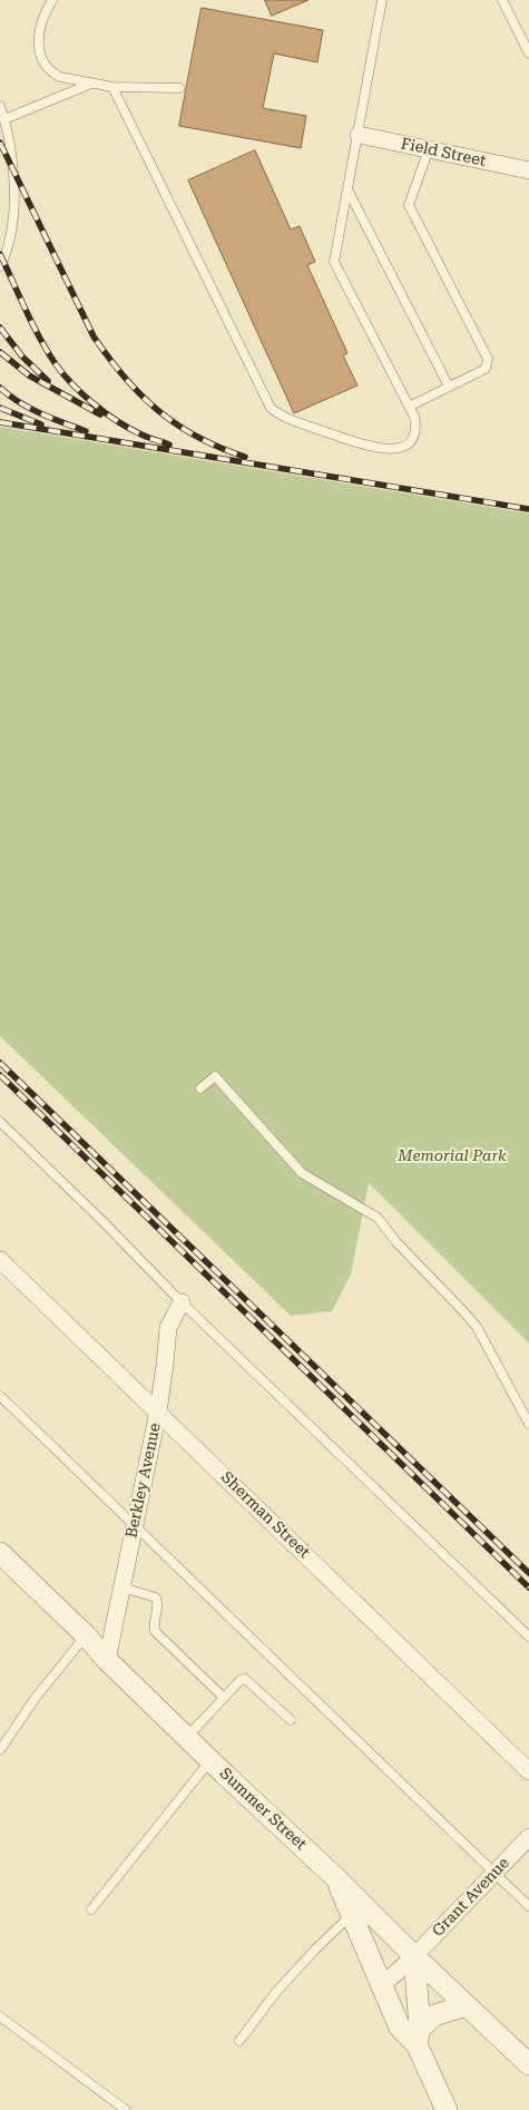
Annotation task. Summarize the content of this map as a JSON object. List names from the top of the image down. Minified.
{"streets":{"street":["Field Street","Berkley Avenue","Sherman Street","Summer Street","Grant Avenue"]},"crossings":[["Berkley Avenue","Sherman Street"],["Berkley Avenue","Summer Street"],["Summer Street","Grant Avenue"]],"parks":["Memorial Park"]}
